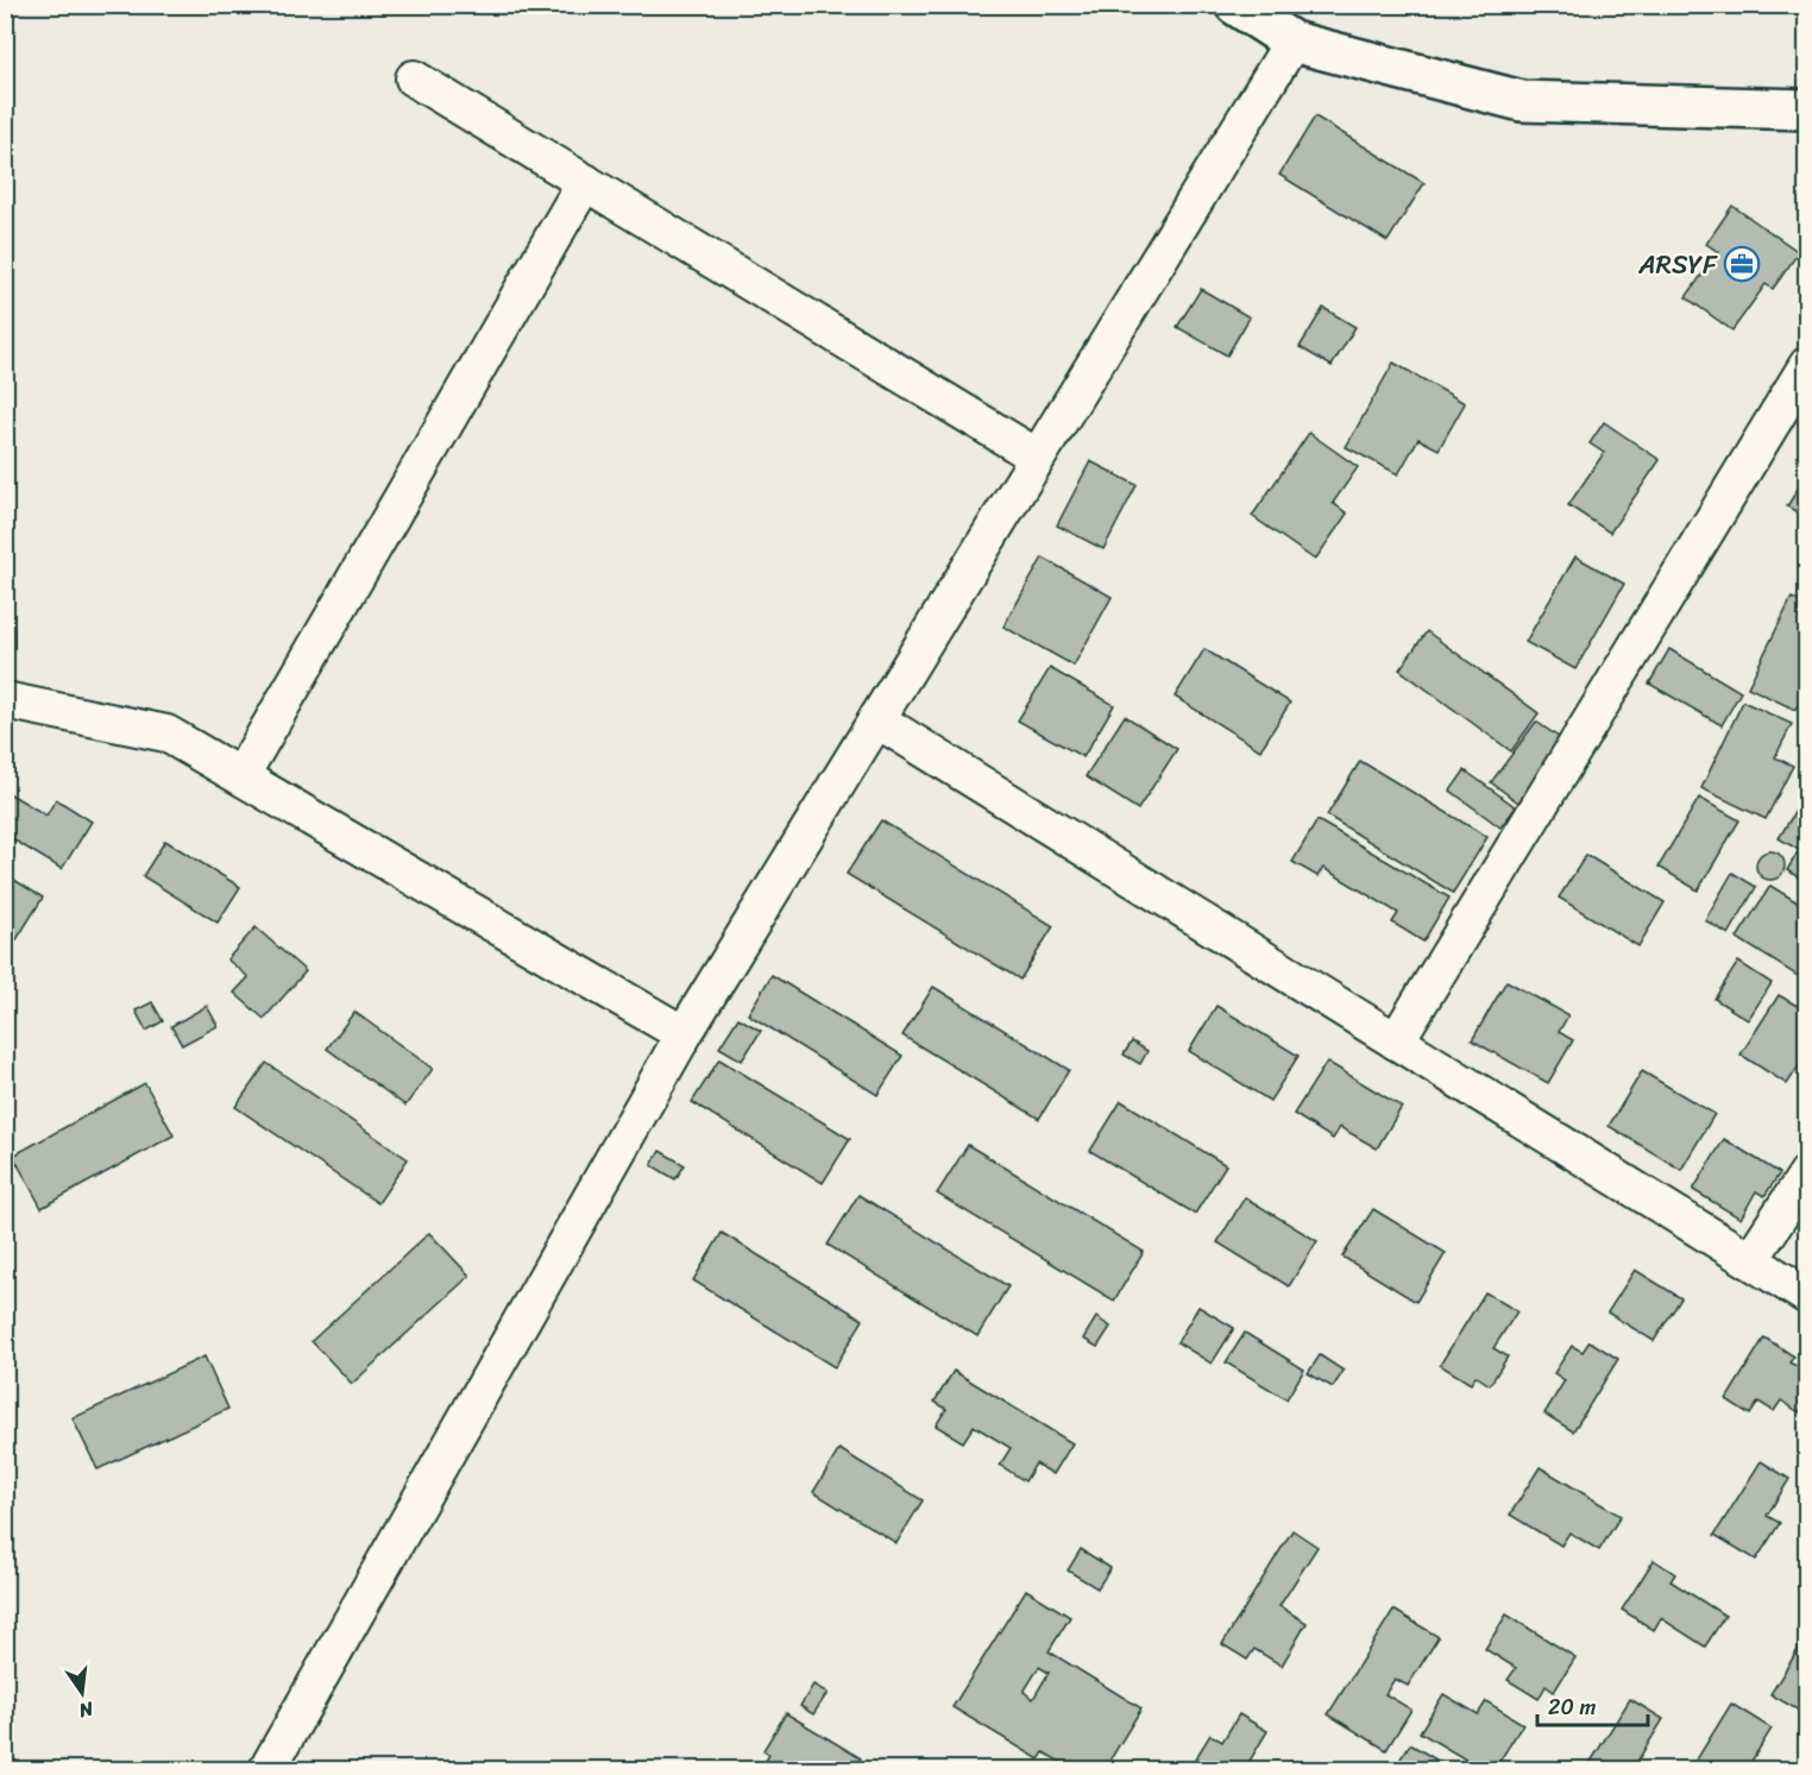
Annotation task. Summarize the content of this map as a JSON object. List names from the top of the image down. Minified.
{"places":{"office":["ARSYF"]},"scale_bar":"20 m","north":"bottom"}
